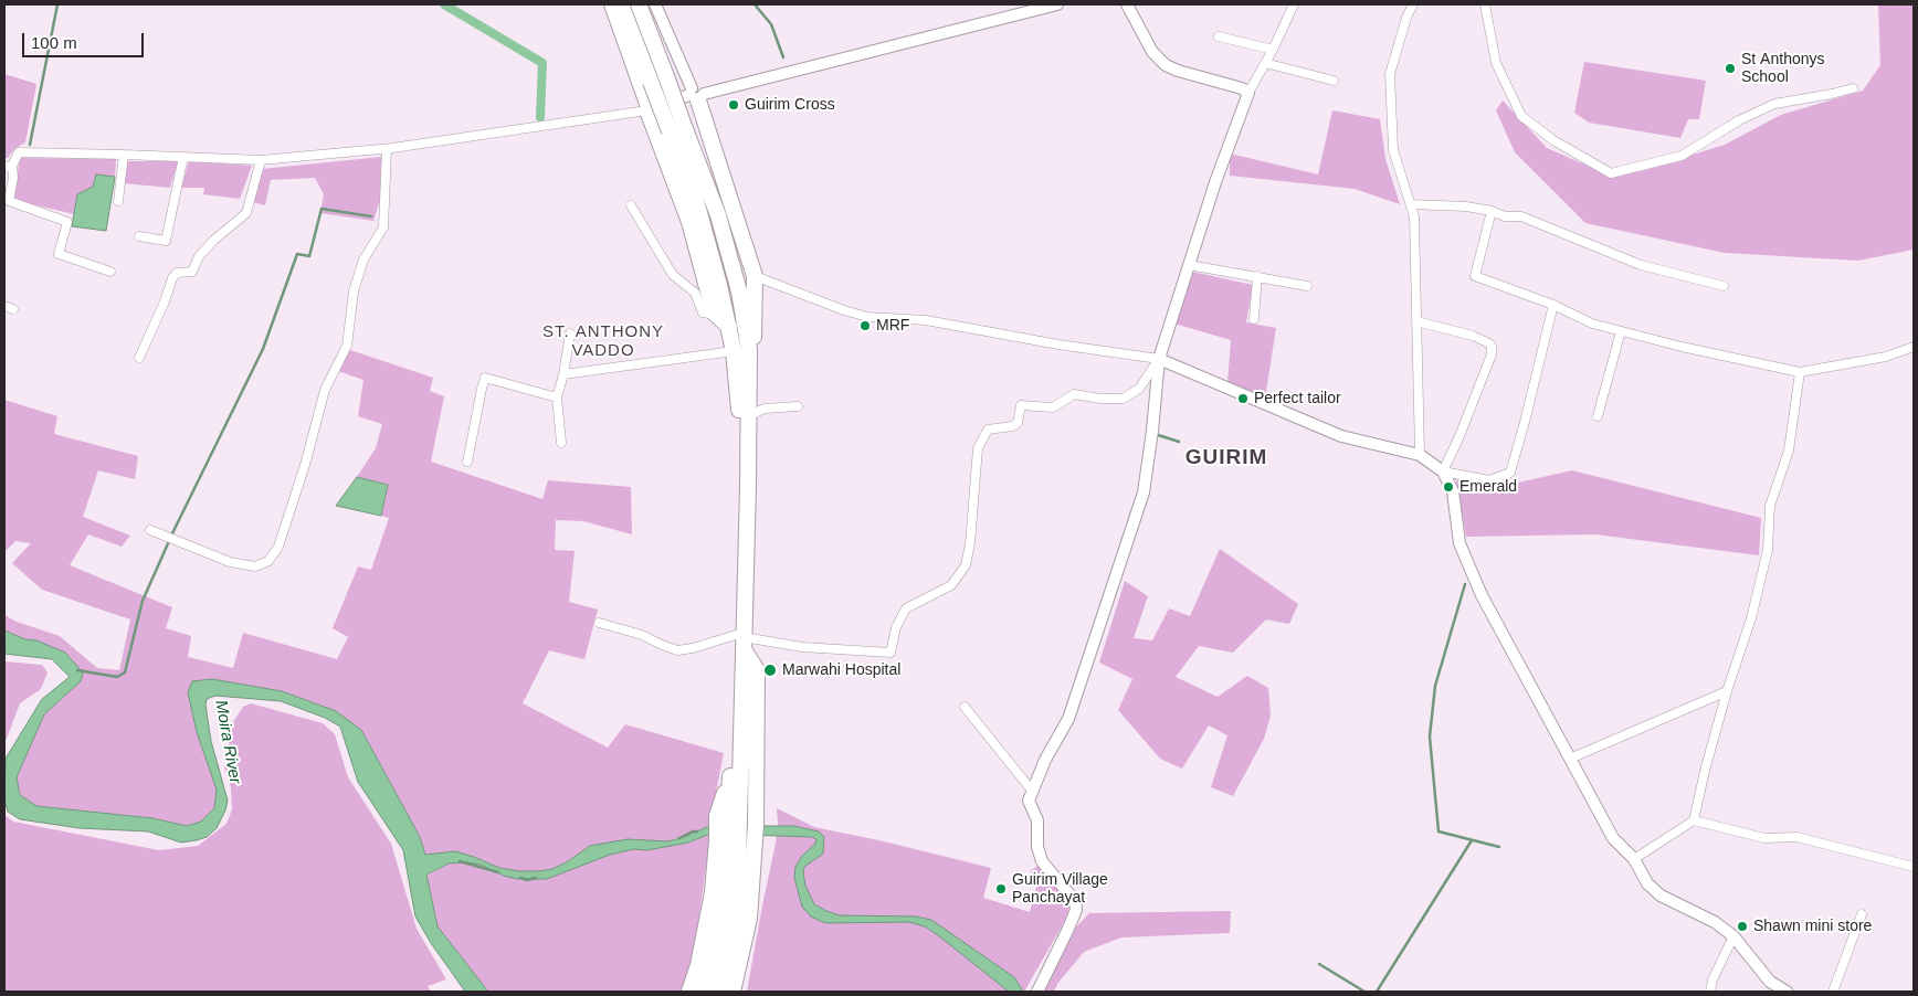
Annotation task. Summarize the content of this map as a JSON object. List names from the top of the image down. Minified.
{"districts":["ST. ANTHONY VADDO","GUIRIM"],"water":["Moira River"],"places":["St Anthonys School","Guirim Cross","MRF","Perfect tailor","Emerald","Marwahi Hospital","Guirim Village Panchayat","Shawn mini store"],"scale_bar":"100 m"}
